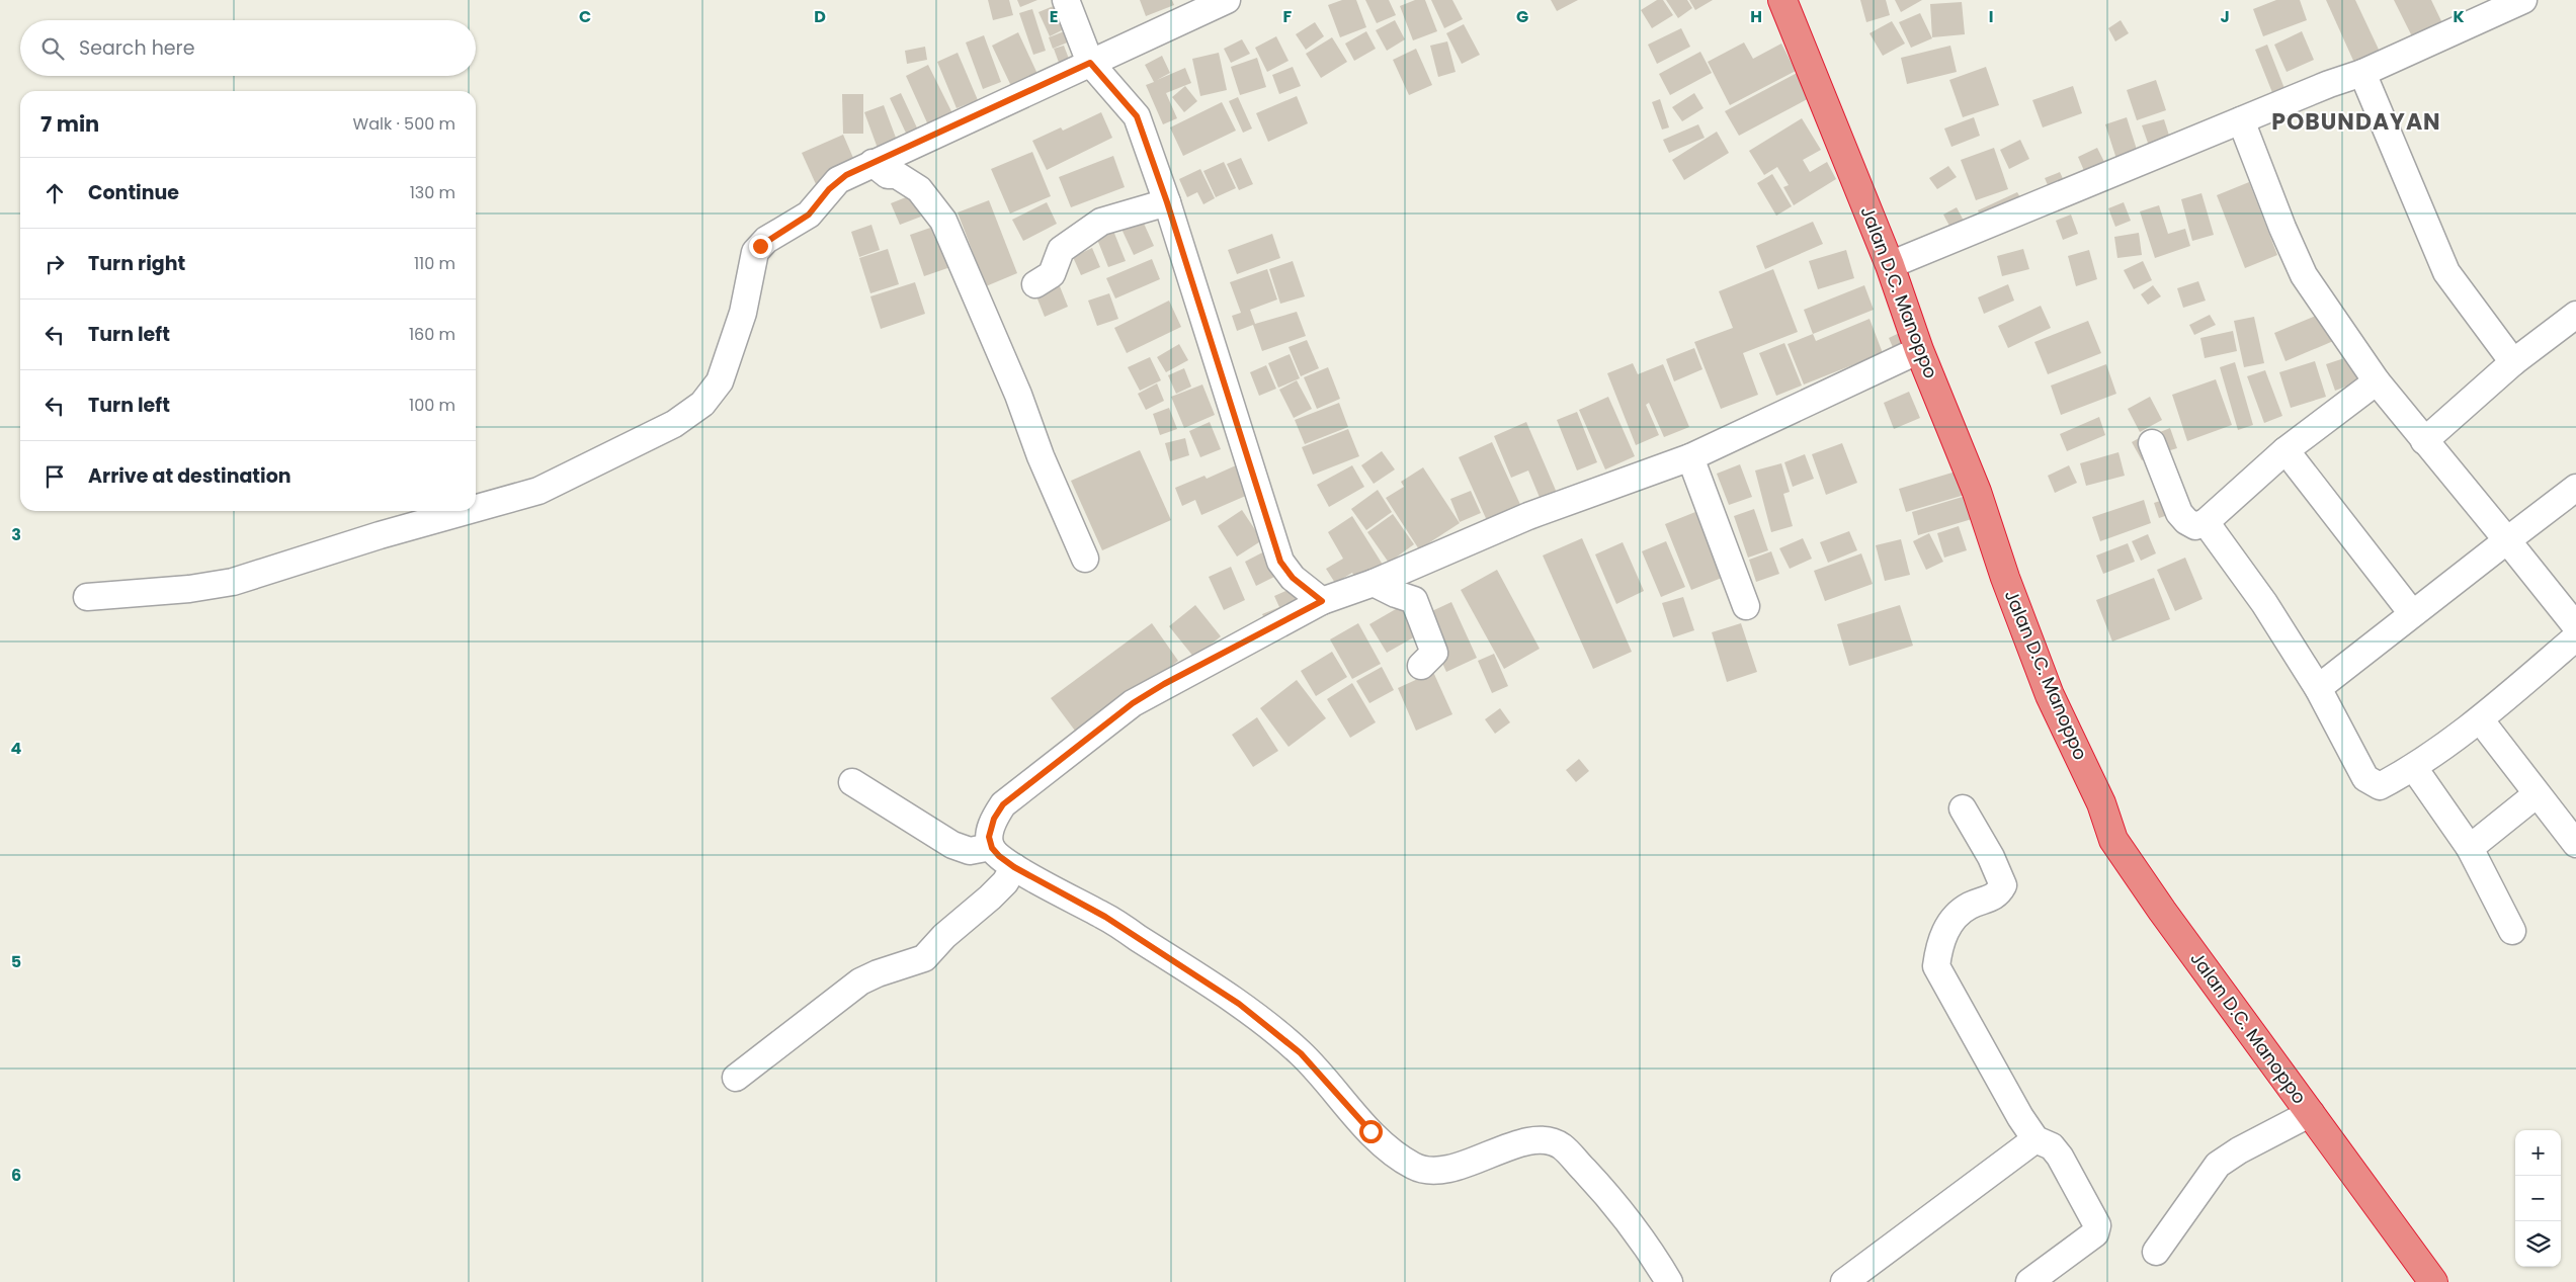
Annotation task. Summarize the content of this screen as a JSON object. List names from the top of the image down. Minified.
{"streets":{"highway":["Jalan D.C. Manoppo"]},"districts":["POBUNDAYAN"],"page":{"search":"Search here","heading":["7 min","Walk · 500 m"],"list":[["Continue","130 m"],["Turn right","110 m"],["Turn left","160 m"],["Turn left","100 m"],"Arrive at destination"],"map_buttons":["+","−"]},"grid":{"columns":["C","D","E","F","G","H","I","J","K"],"rows":["3","4","5","6"]}}
